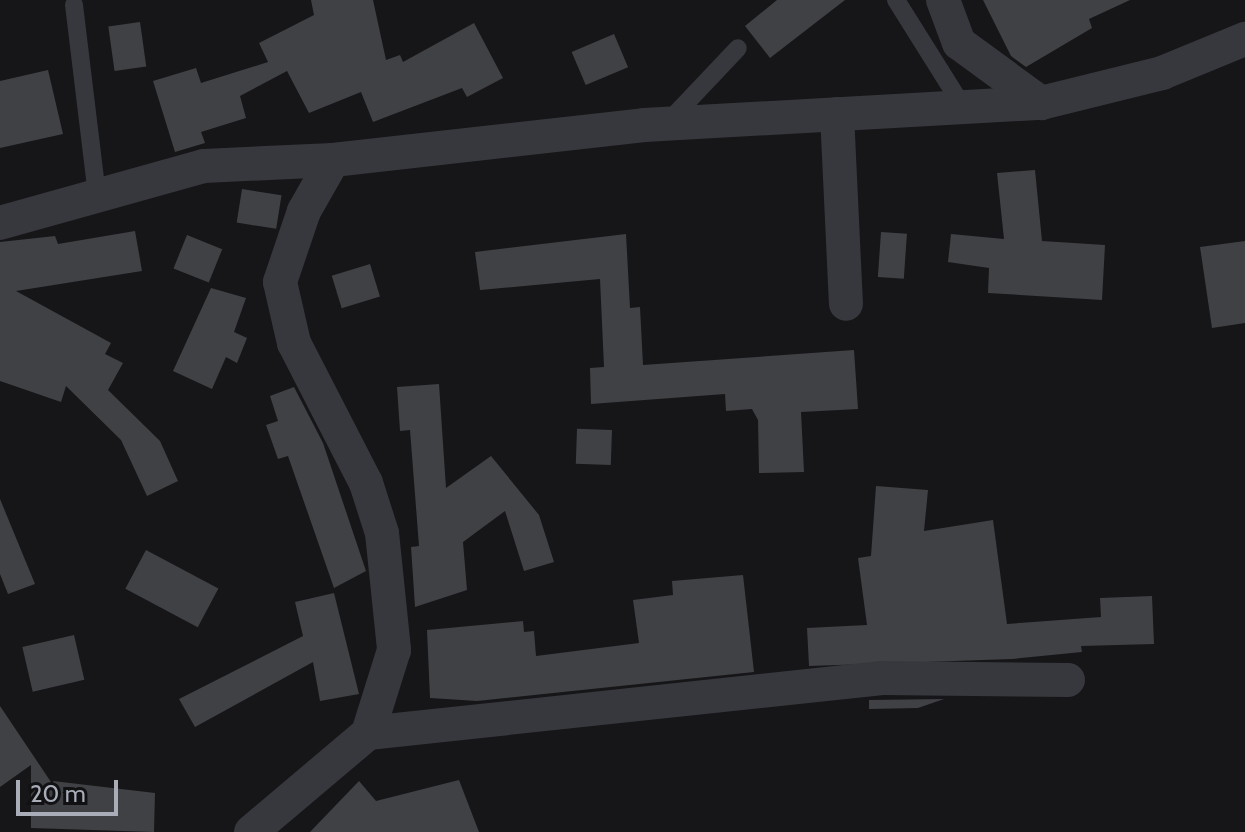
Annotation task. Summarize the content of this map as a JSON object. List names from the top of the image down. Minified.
{"scale_bar":"20 m"}
